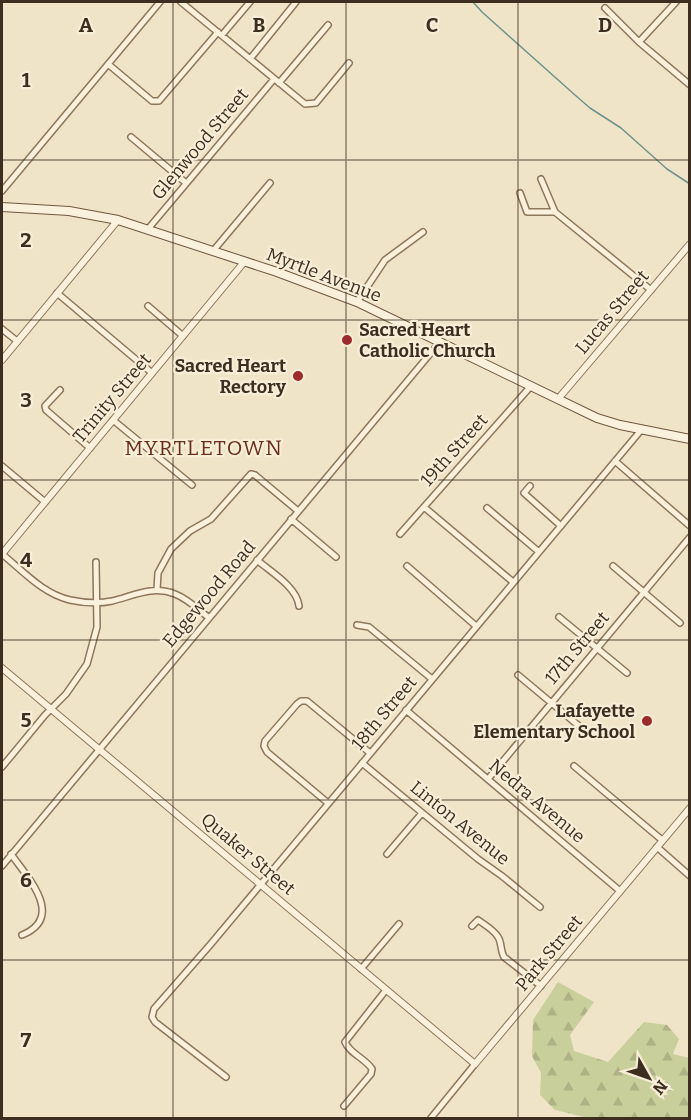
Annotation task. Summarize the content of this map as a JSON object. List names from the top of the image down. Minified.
{"streets":{"main road":["Myrtle Avenue"],"street":["Glenwood Street","Lucas Street","Trinity Street","19th Street","Edgewood Road","17th Street","18th Street","Nedra Avenue","Linton Avenue","Quaker Street","Park Street"]},"crossings":[["Glenwood Street","Myrtle Avenue"],["Myrtle Avenue","Lucas Street"],["Myrtle Avenue","Trinity Street"],["Myrtle Avenue","19th Street"],["Myrtle Avenue","Edgewood Road"],["Myrtle Avenue","18th Street"],["Edgewood Road","Quaker Street"],["17th Street","Nedra Avenue"],["18th Street","Nedra Avenue"],["18th Street","Linton Avenue"],["18th Street","Quaker Street"],["Nedra Avenue","Park Street"],["Quaker Street","Park Street"]],"districts":["MYRTLETOWN"],"places":["Sacred Heart Catholic Church","Sacred Heart Rectory","Lafayette Elementary School"],"north":"bottom right","grid":{"columns":["A","B","C","D"],"rows":["1","2","3","4","5","6","7"]}}
